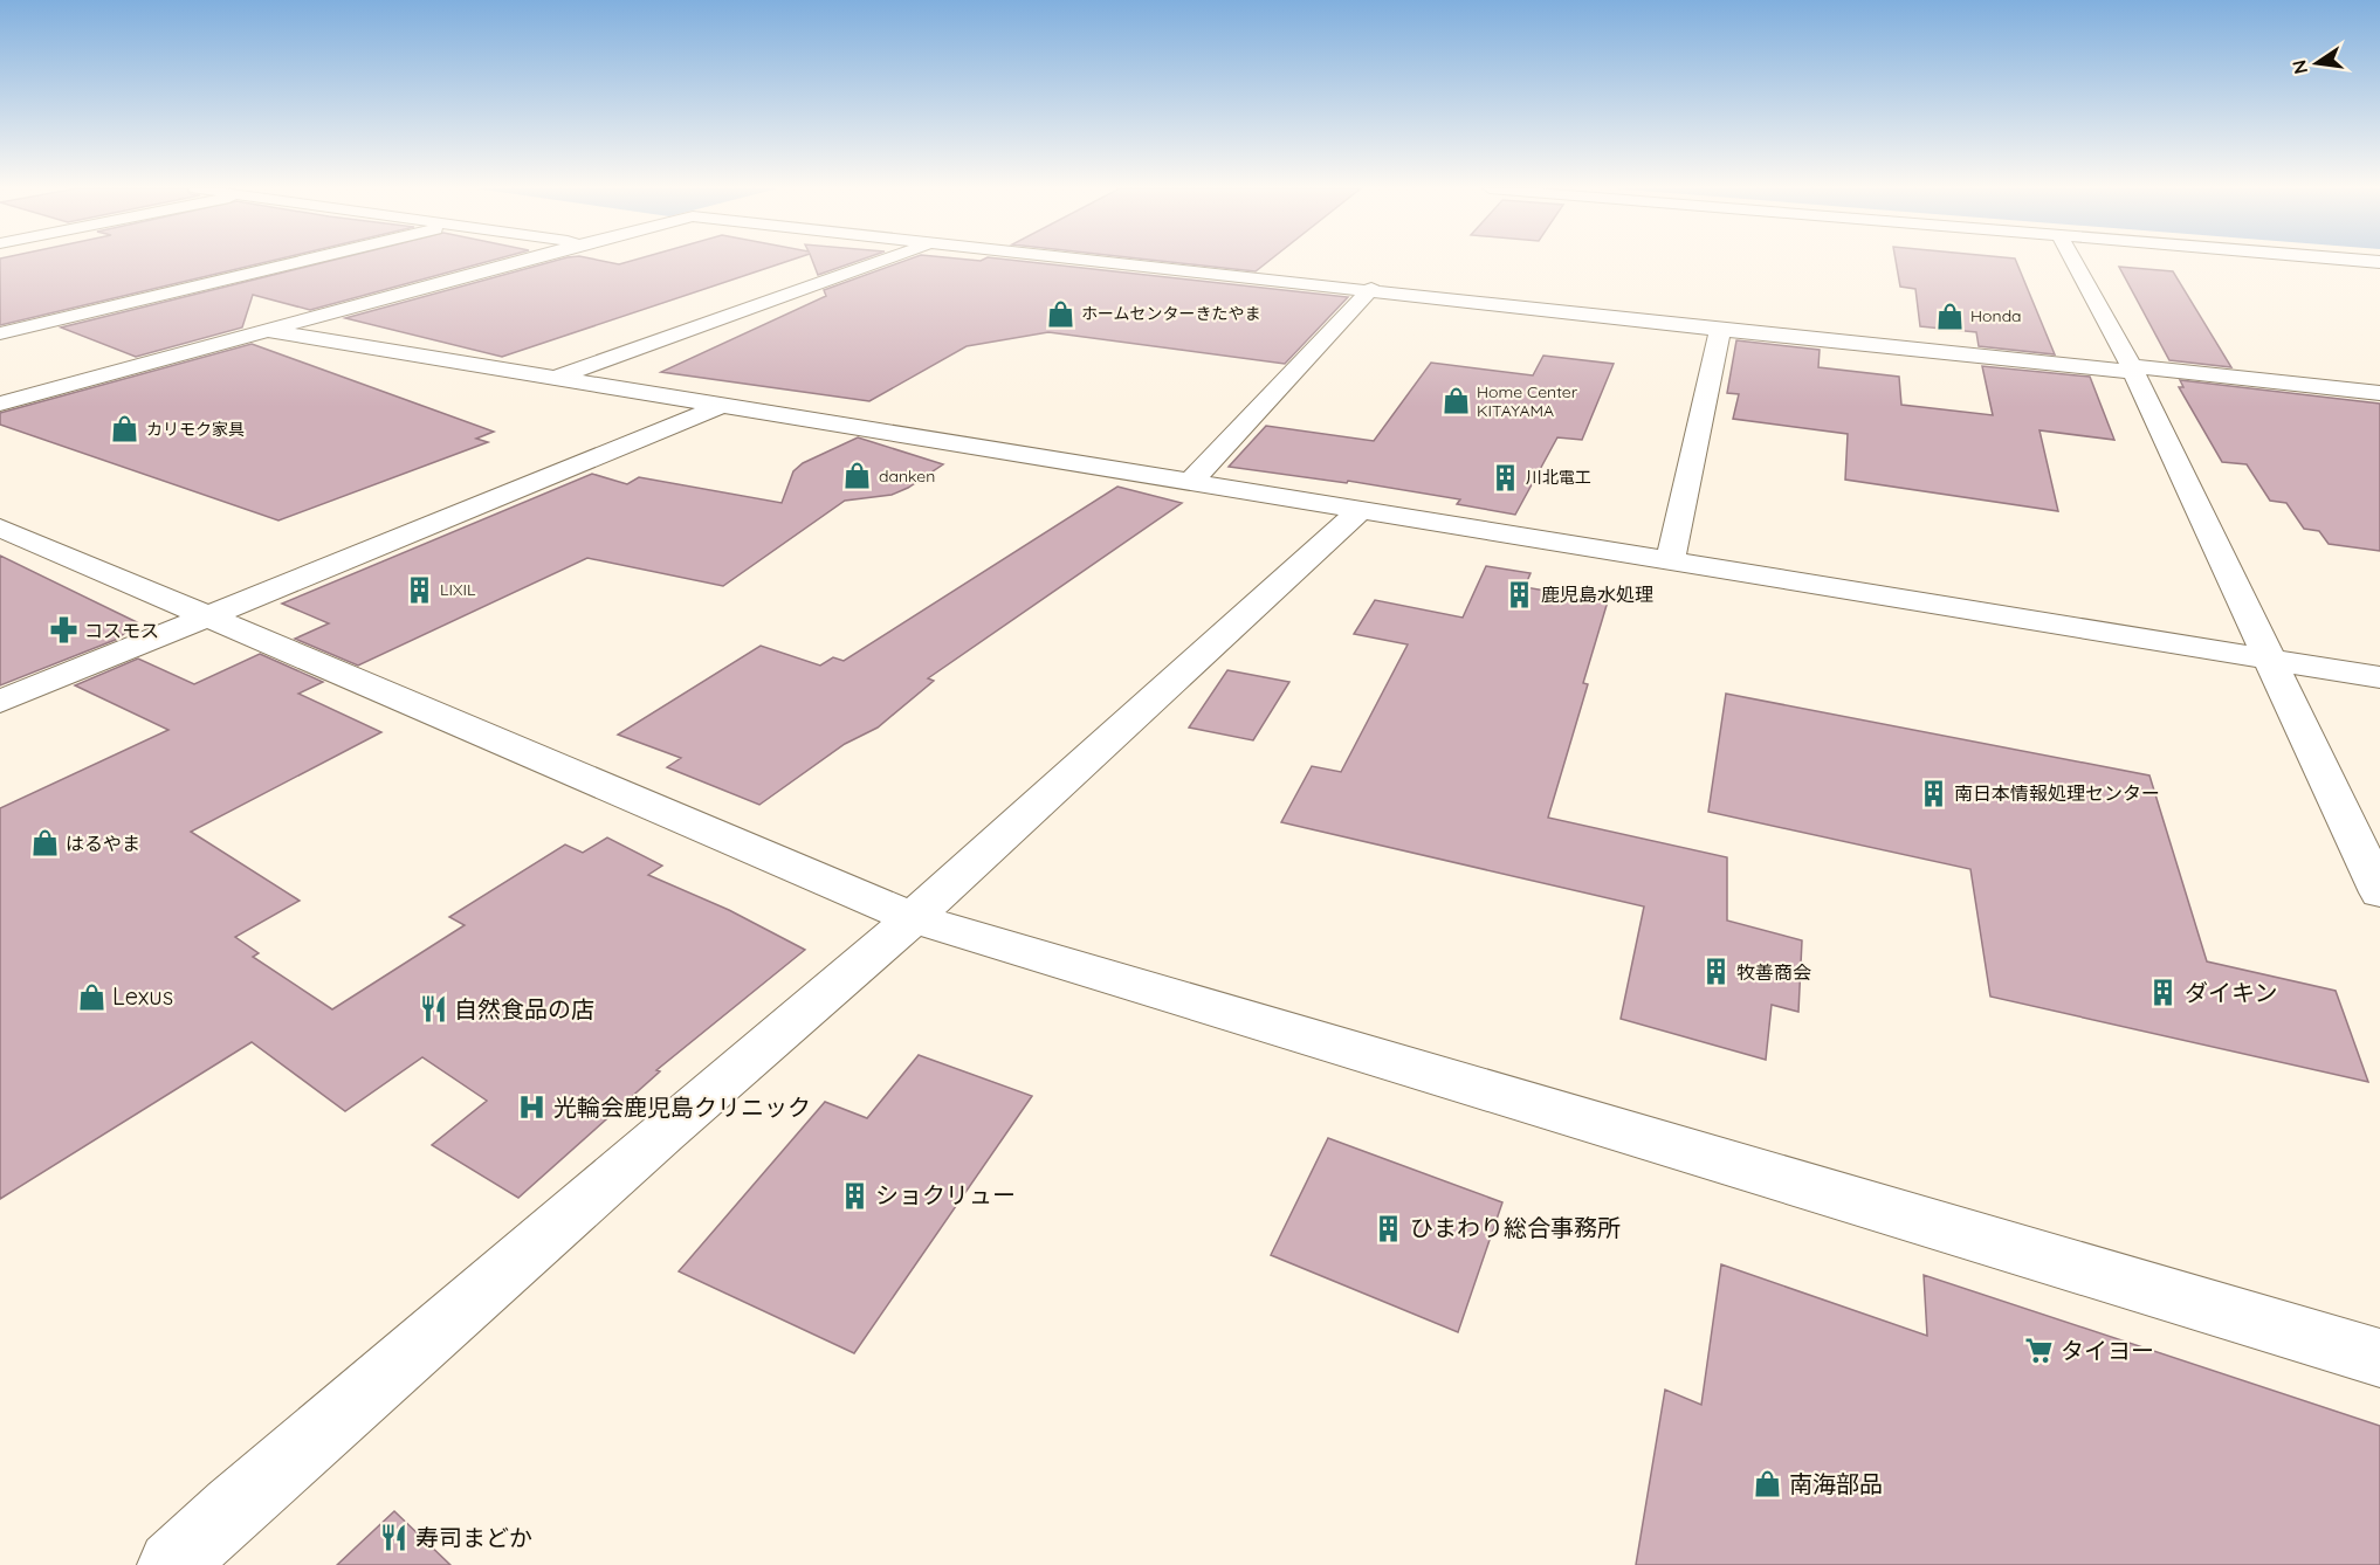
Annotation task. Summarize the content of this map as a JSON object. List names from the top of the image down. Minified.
{"places":{"shop":["ホームセンターきたやま","Honda","Home Center KITAYAMA","カリモク家具","danken","はるやま","Lexus","南海部品"],"building":["川北電工","LIXIL","鹿児島水処理","南日本情報処理センター","牧善商会","ダイキン","ショクリュー","ひまわり総合事務所"],"pharmacy":["コスモス"],"restaurant":["自然食品の店","寿司まどか"],"hospital":["光輪会鹿児島クリニック"],"supermarket":["タイヨー"]},"north":"left"}
